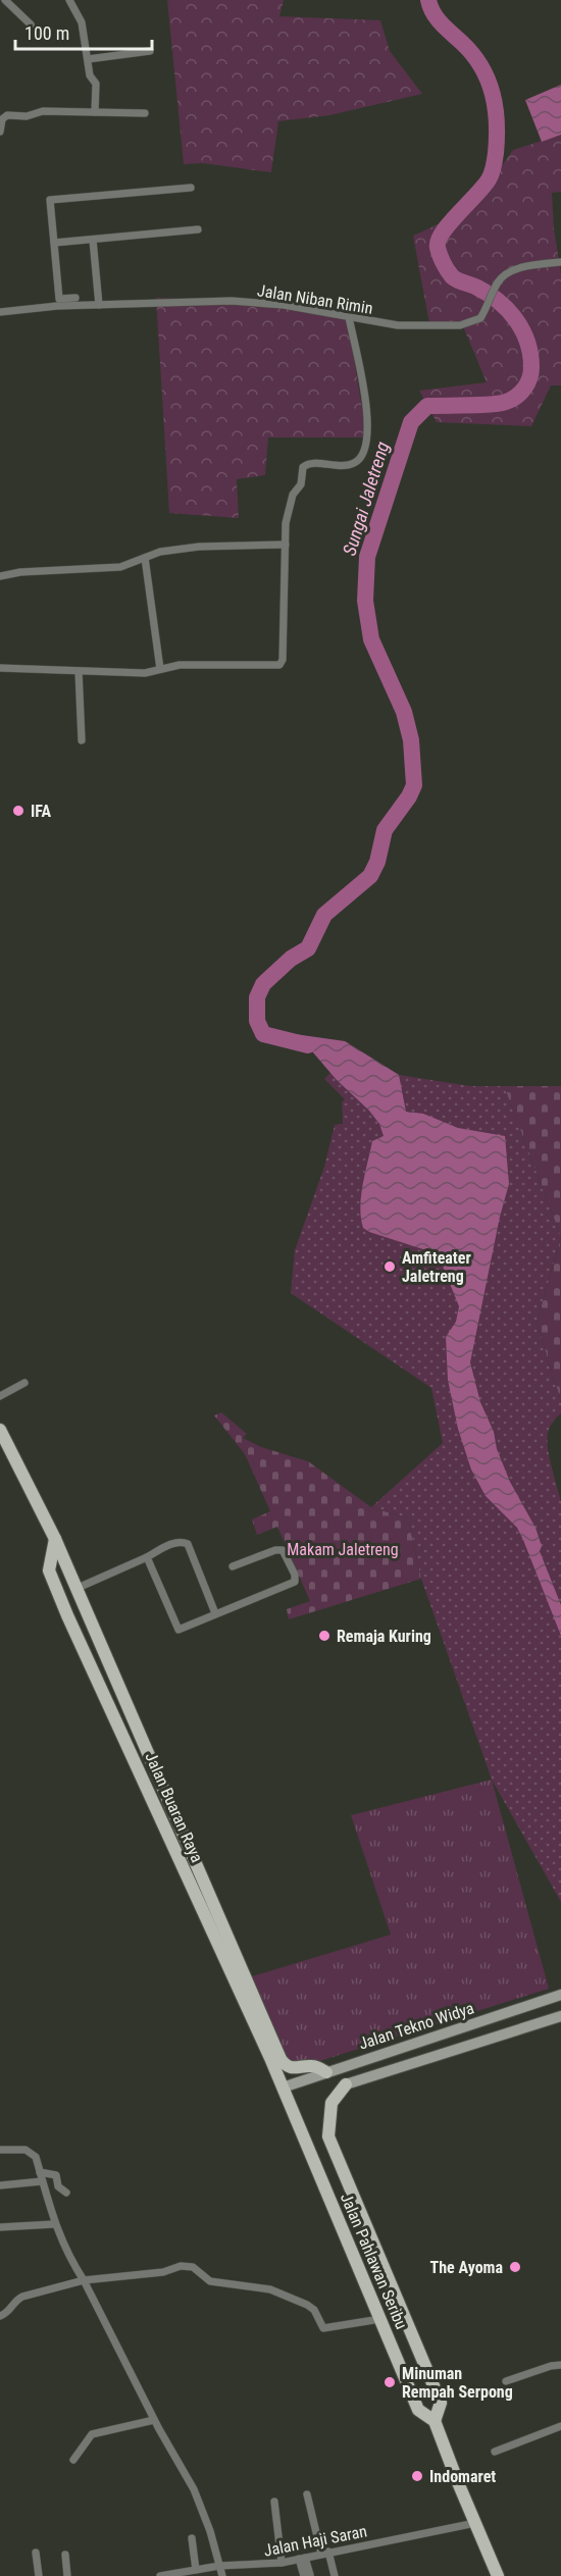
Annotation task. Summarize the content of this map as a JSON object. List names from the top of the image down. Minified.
{"streets":{"main road":["Jalan Buaran Raya","Jalan Tekno Widya","Jalan Pahlawan Seribu"],"street":["Jalan Niban Rimin","Jalan Haji Saran"]},"crossings":[["Jalan Buaran Raya","Jalan Tekno Widya"],["Jalan Buaran Raya","Jalan Pahlawan Seribu"],["Jalan Tekno Widya","Jalan Pahlawan Seribu"],["Jalan Pahlawan Seribu","Jalan Haji Saran"]],"water":["Sungai Jaletreng"],"parks":["Makam Jaletreng"],"places":["IFA","Amfiteater Jaletreng","Remaja Kuring","The Ayoma","Minuman Rempah Serpong","Indomaret"],"scale_bar":"100 m"}
